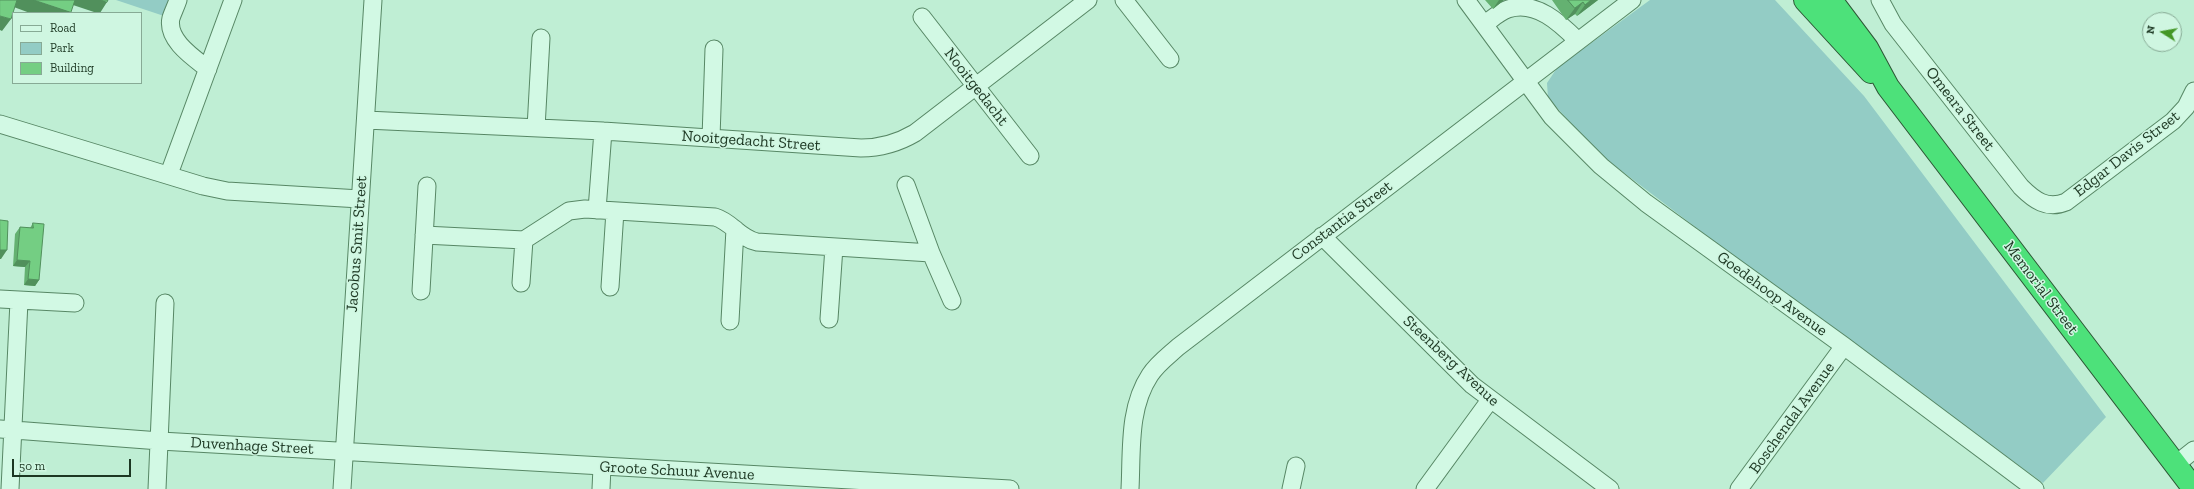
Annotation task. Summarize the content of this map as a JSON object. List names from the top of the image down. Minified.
{"streets":{"highway":["Memorial Street"],"street":["Nooitgedacht","Omeara Street","Nooitgedacht Street","Edgar Davis Street","Constantia Street","Jacobus Smit Street","Goedehoop Avenue","Steenberg Avenue","Boschendal Avenue","Duvenhage Street","Groote Schuur Avenue"]},"crossings":[["Nooitgedacht","Nooitgedacht Street"],["Omeara Street","Edgar Davis Street"],["Nooitgedacht Street","Jacobus Smit Street"],["Constantia Street","Goedehoop Avenue"],["Constantia Street","Steenberg Avenue"],["Jacobus Smit Street","Duvenhage Street"],["Jacobus Smit Street","Groote Schuur Avenue"],["Goedehoop Avenue","Boschendal Avenue"],["Duvenhage Street","Groote Schuur Avenue"]],"legend":["Road","Park","Building"],"scale_bar":"50 m","north":"left"}
